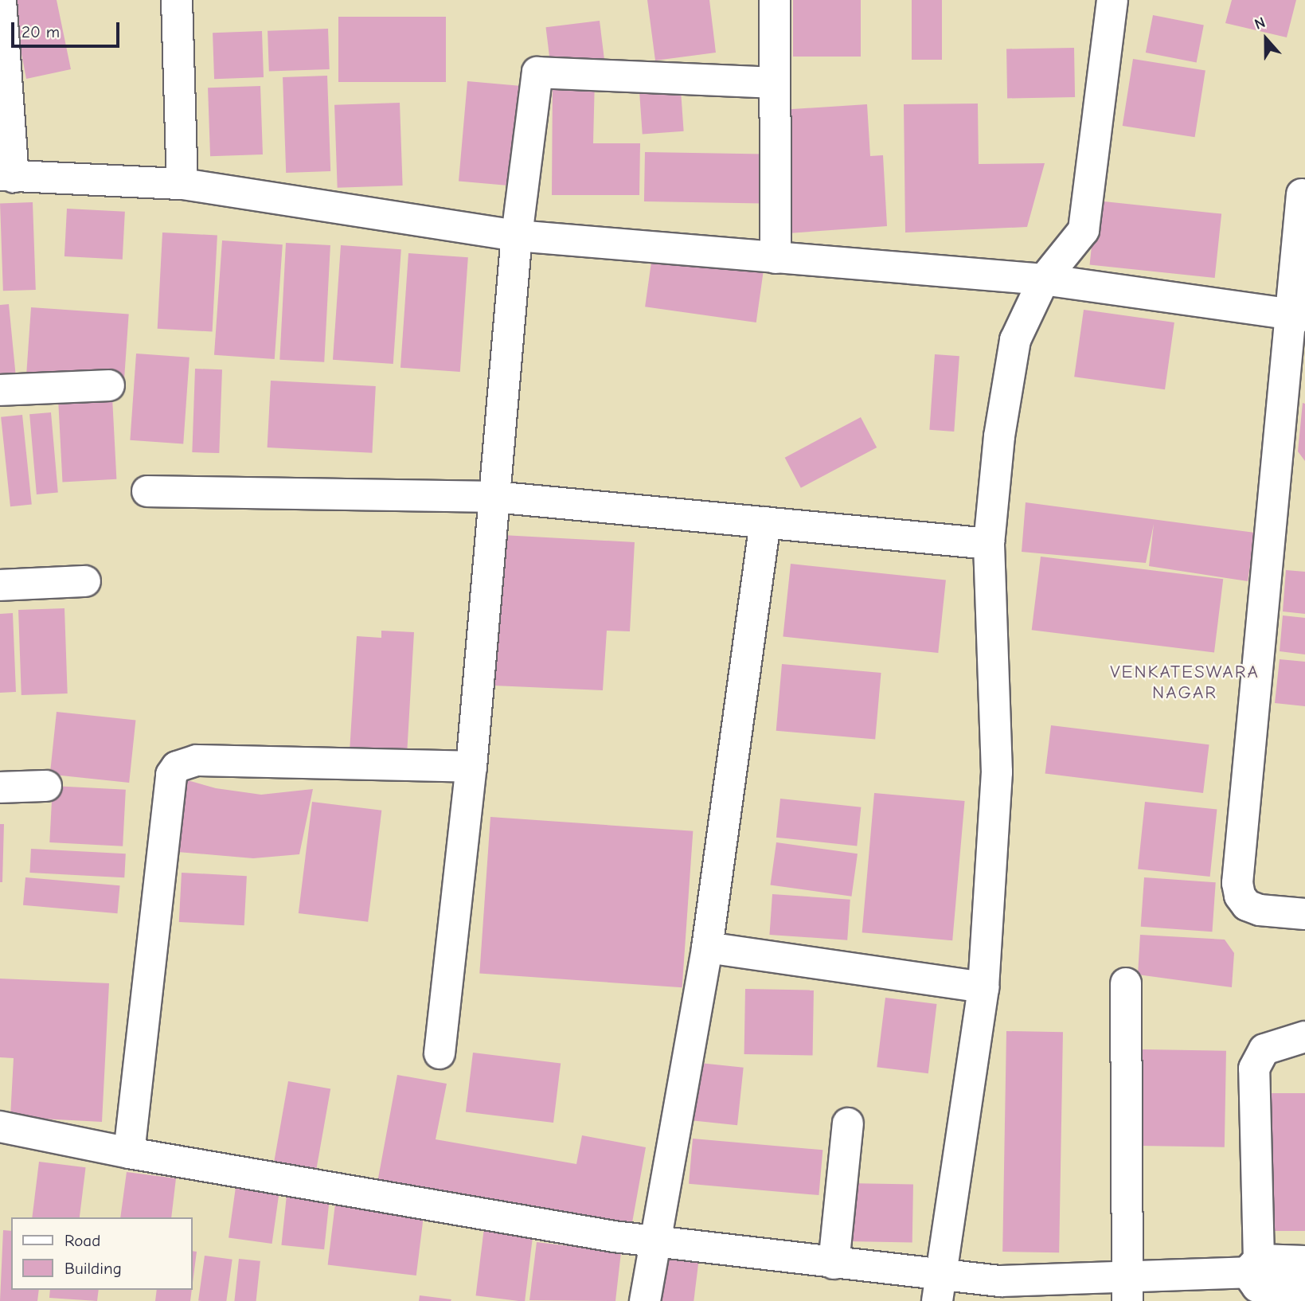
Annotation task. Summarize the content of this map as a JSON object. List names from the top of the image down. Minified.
{"districts":["VENKATESWARA NAGAR"],"legend":["Road","Building"],"scale_bar":"20 m","north":"top"}
